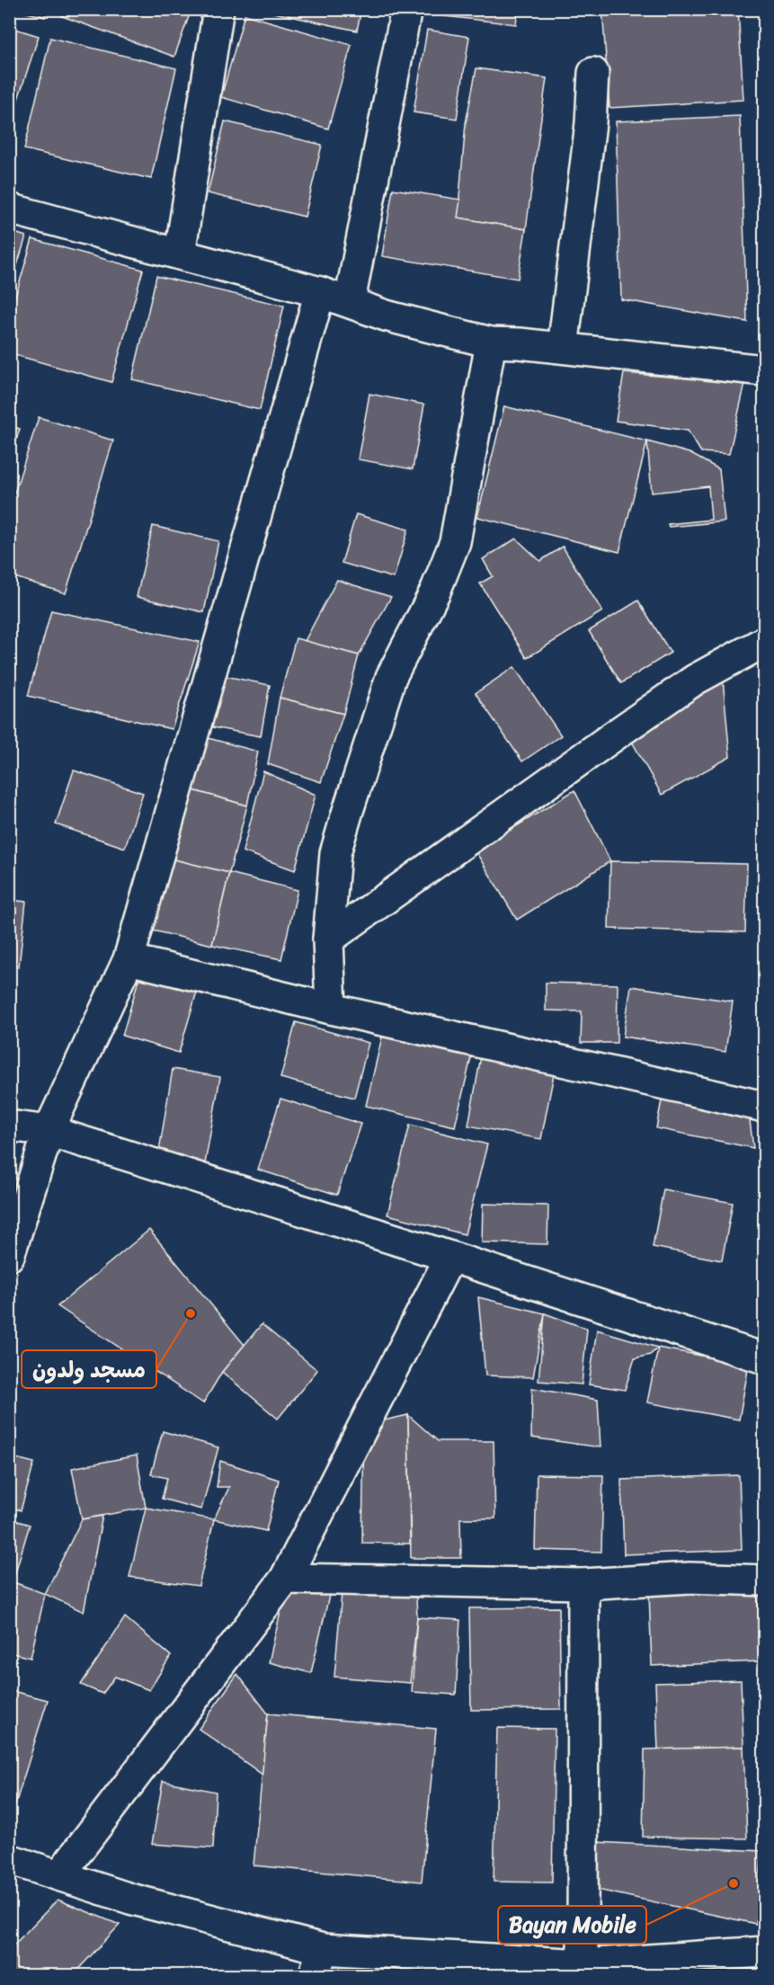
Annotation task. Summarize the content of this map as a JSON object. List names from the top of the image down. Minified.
{"places":["مسجد ولدون","Bayan Mobile"]}
